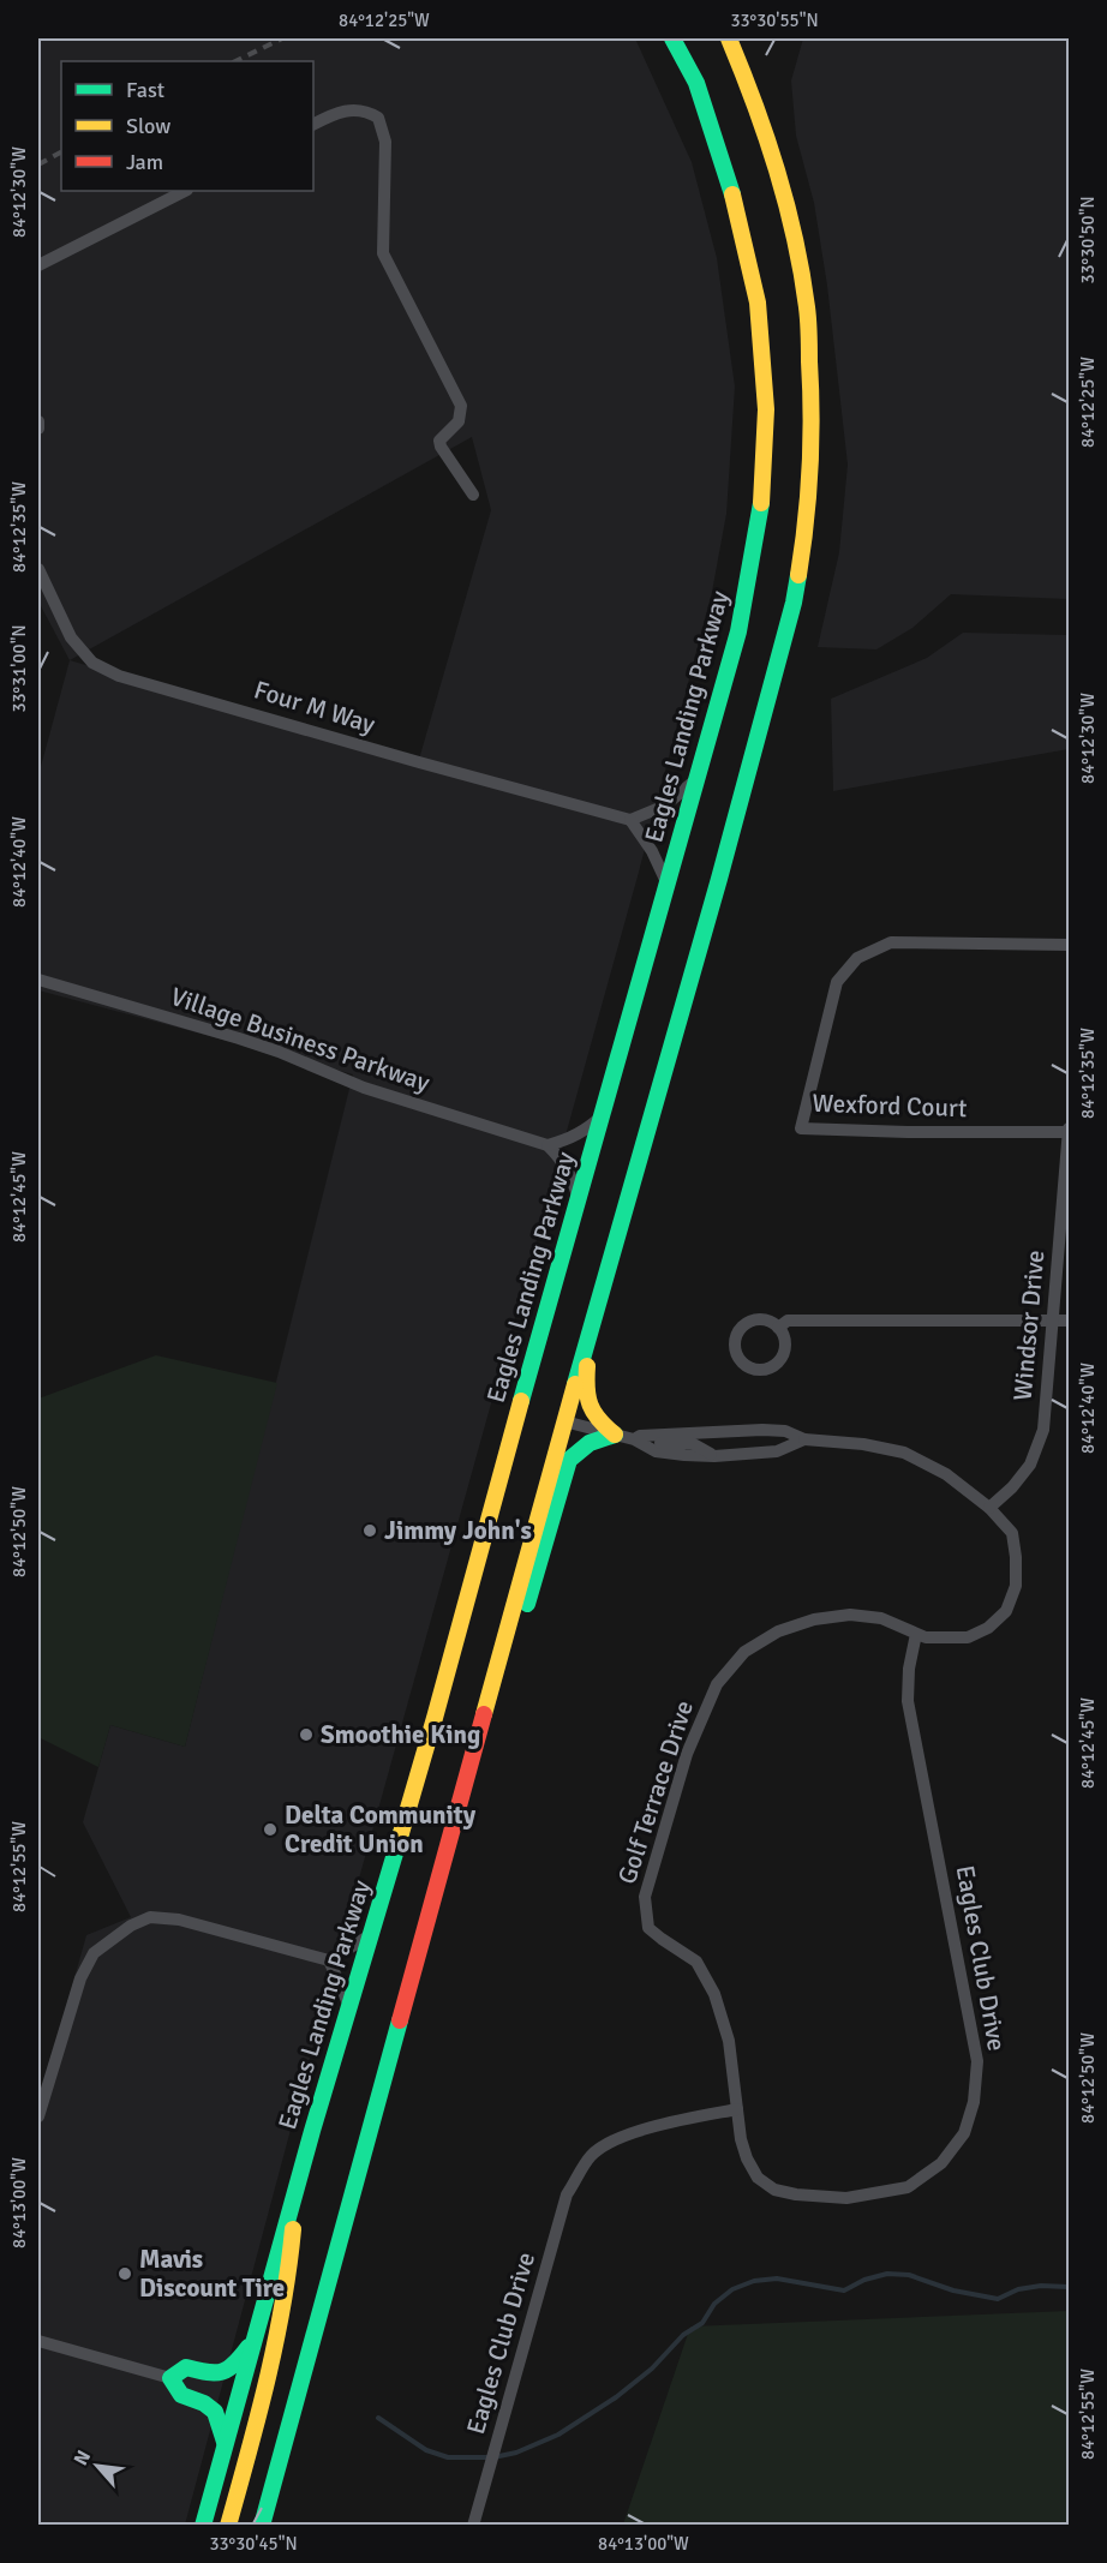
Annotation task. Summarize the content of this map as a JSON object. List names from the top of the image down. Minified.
{"streets":{"main road":["Eagles Landing Parkway"],"street":["Four M Way","Village Business Parkway","Wexford Court","Windsor Drive","Golf Terrace Drive","Eagles Club Drive"]},"crossings":[["Wexford Court","Windsor Drive"],["Windsor Drive","Golf Terrace Drive"],["Golf Terrace Drive","Eagles Club Drive"]],"places":["Jimmy John's","Smoothie King","Delta Community Credit Union","Mavis Discount Tire"],"legend":["Fast","Slow","Jam"],"north":"top left","coordinates":["84°12'25\"W","33°30'55\"N","84°12'30\"W","33°30'50\"N","84°12'35\"W","33°31'00\"N","84°12'40\"W","84°12'45\"W","84°12'50\"W","84°12'55\"W","84°13'00\"W","33°30'45\"N"]}
